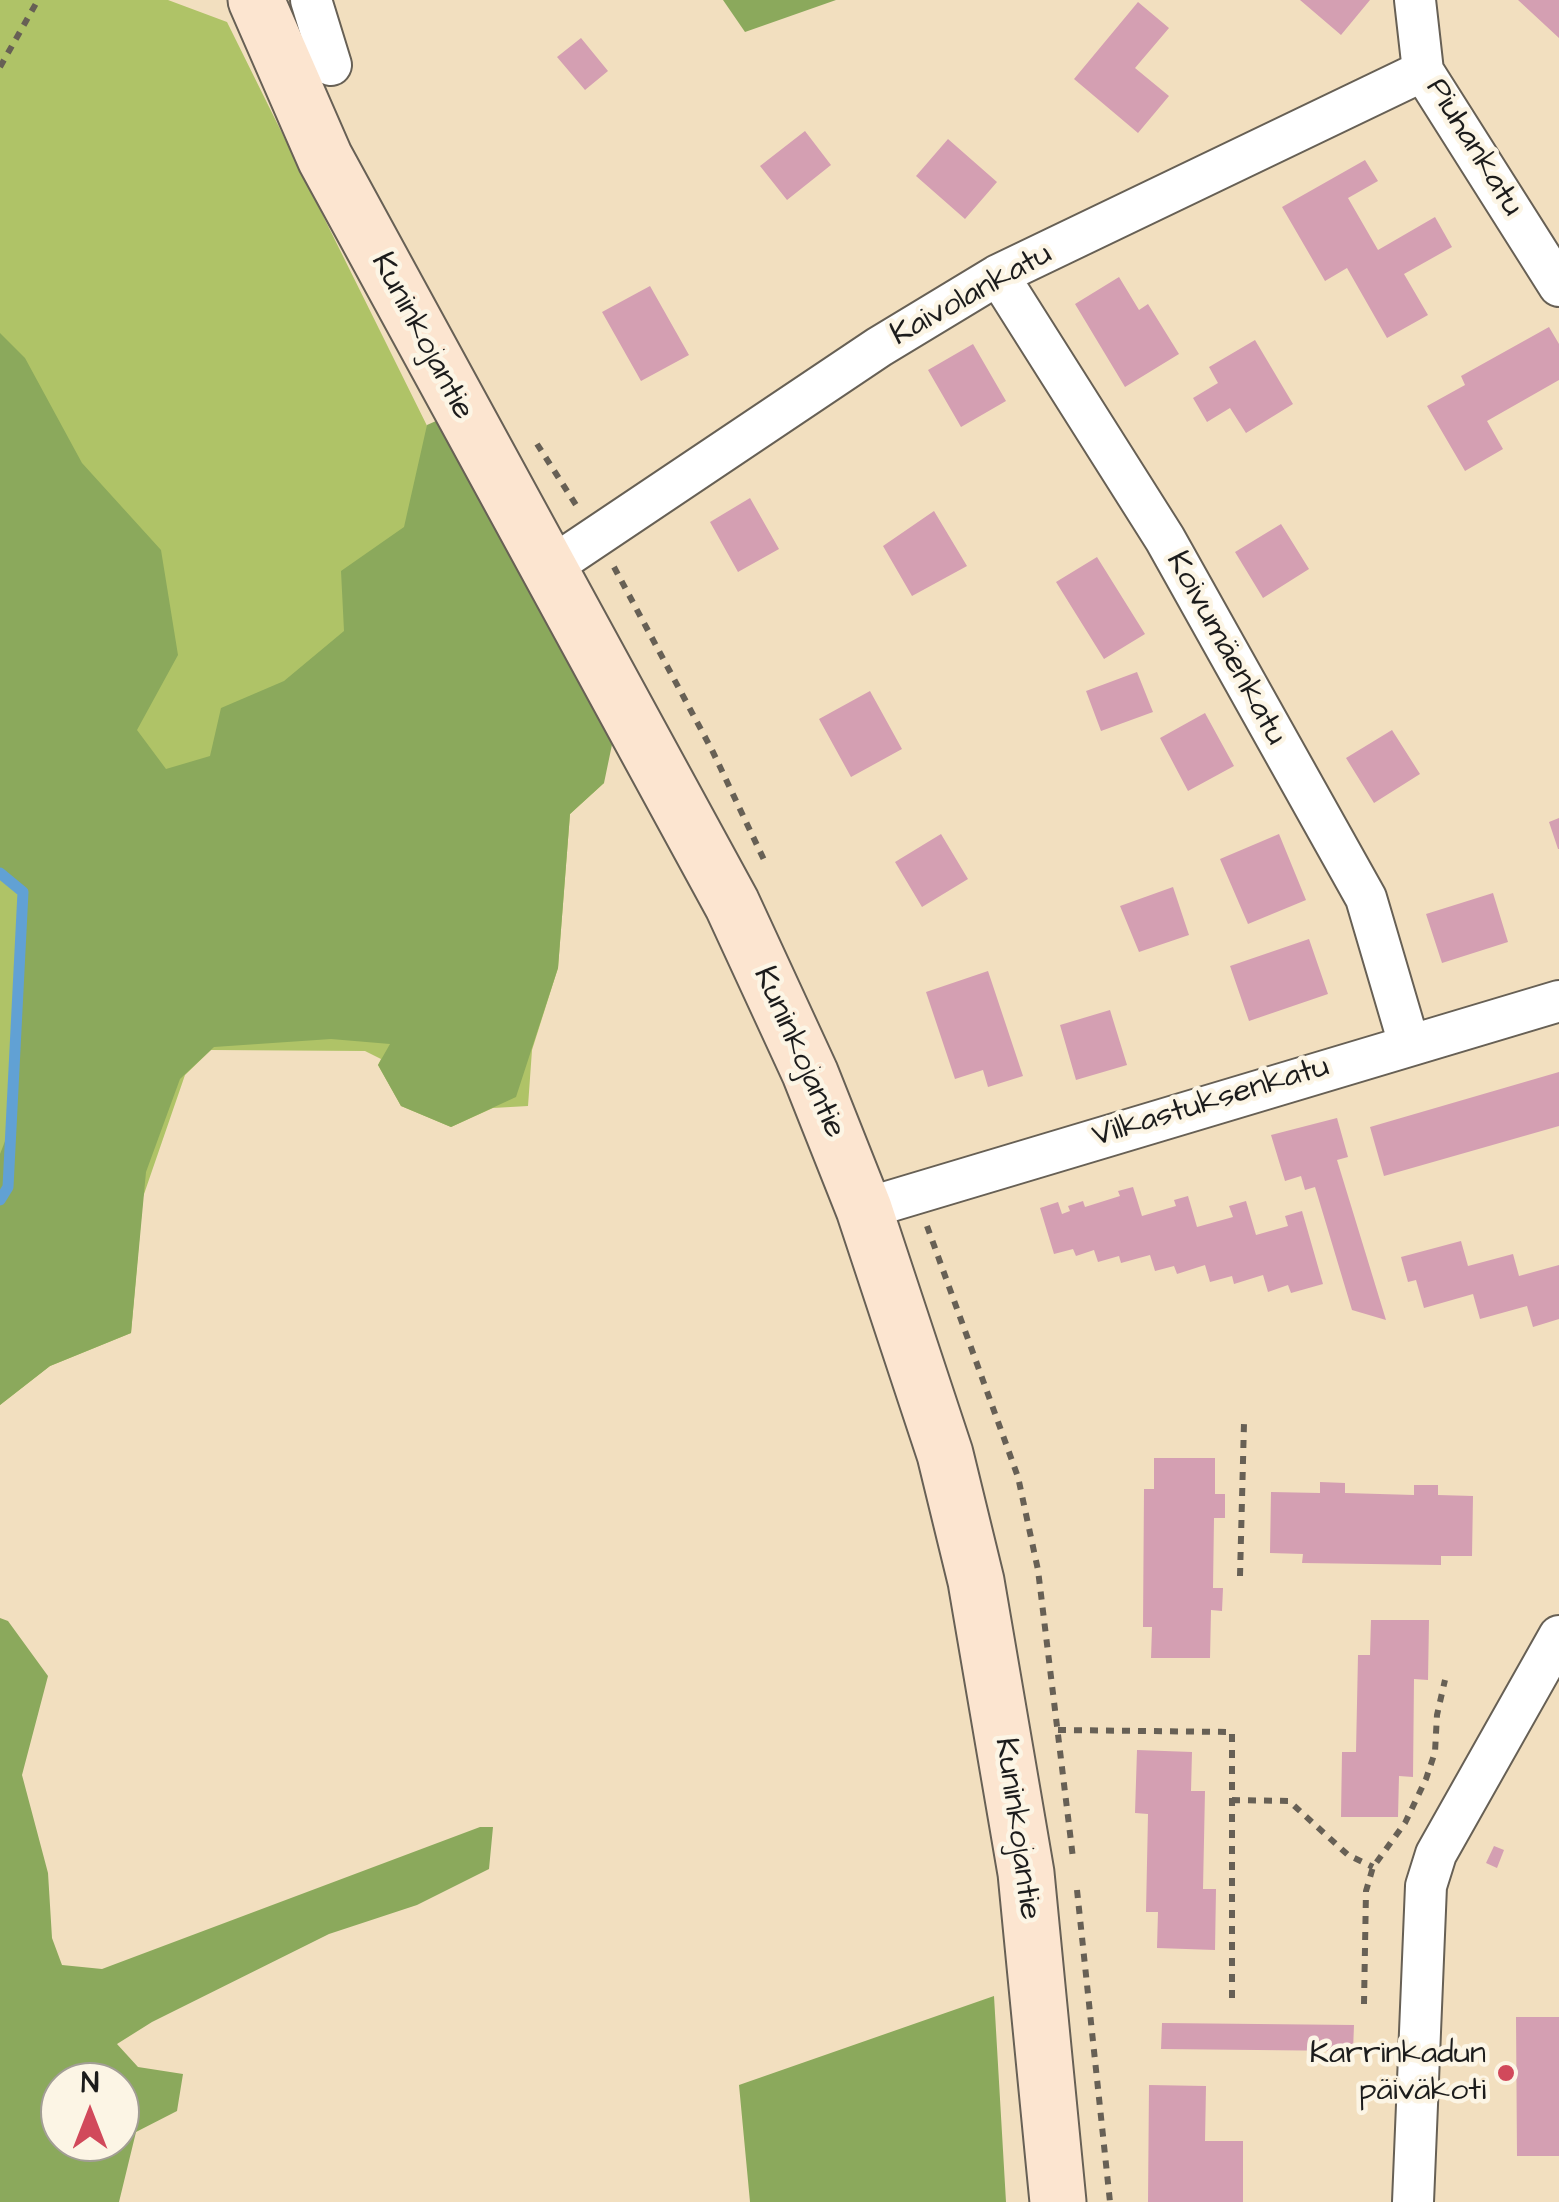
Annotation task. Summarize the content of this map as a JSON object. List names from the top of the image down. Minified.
{"streets":{"main road":["Kuninkojantie"],"street":["Piuhankatu","Kaivolankatu","Koivumäenkatu","Vilkastuksenkatu"]},"crossings":[["Piuhankatu","Kaivolankatu"],["Kaivolankatu","Kuninkojantie"],["Kaivolankatu","Koivumäenkatu"],["Kuninkojantie","Vilkastuksenkatu"],["Koivumäenkatu","Vilkastuksenkatu"]],"places":["Karrinkadun päiväkoti"],"north":"top"}
